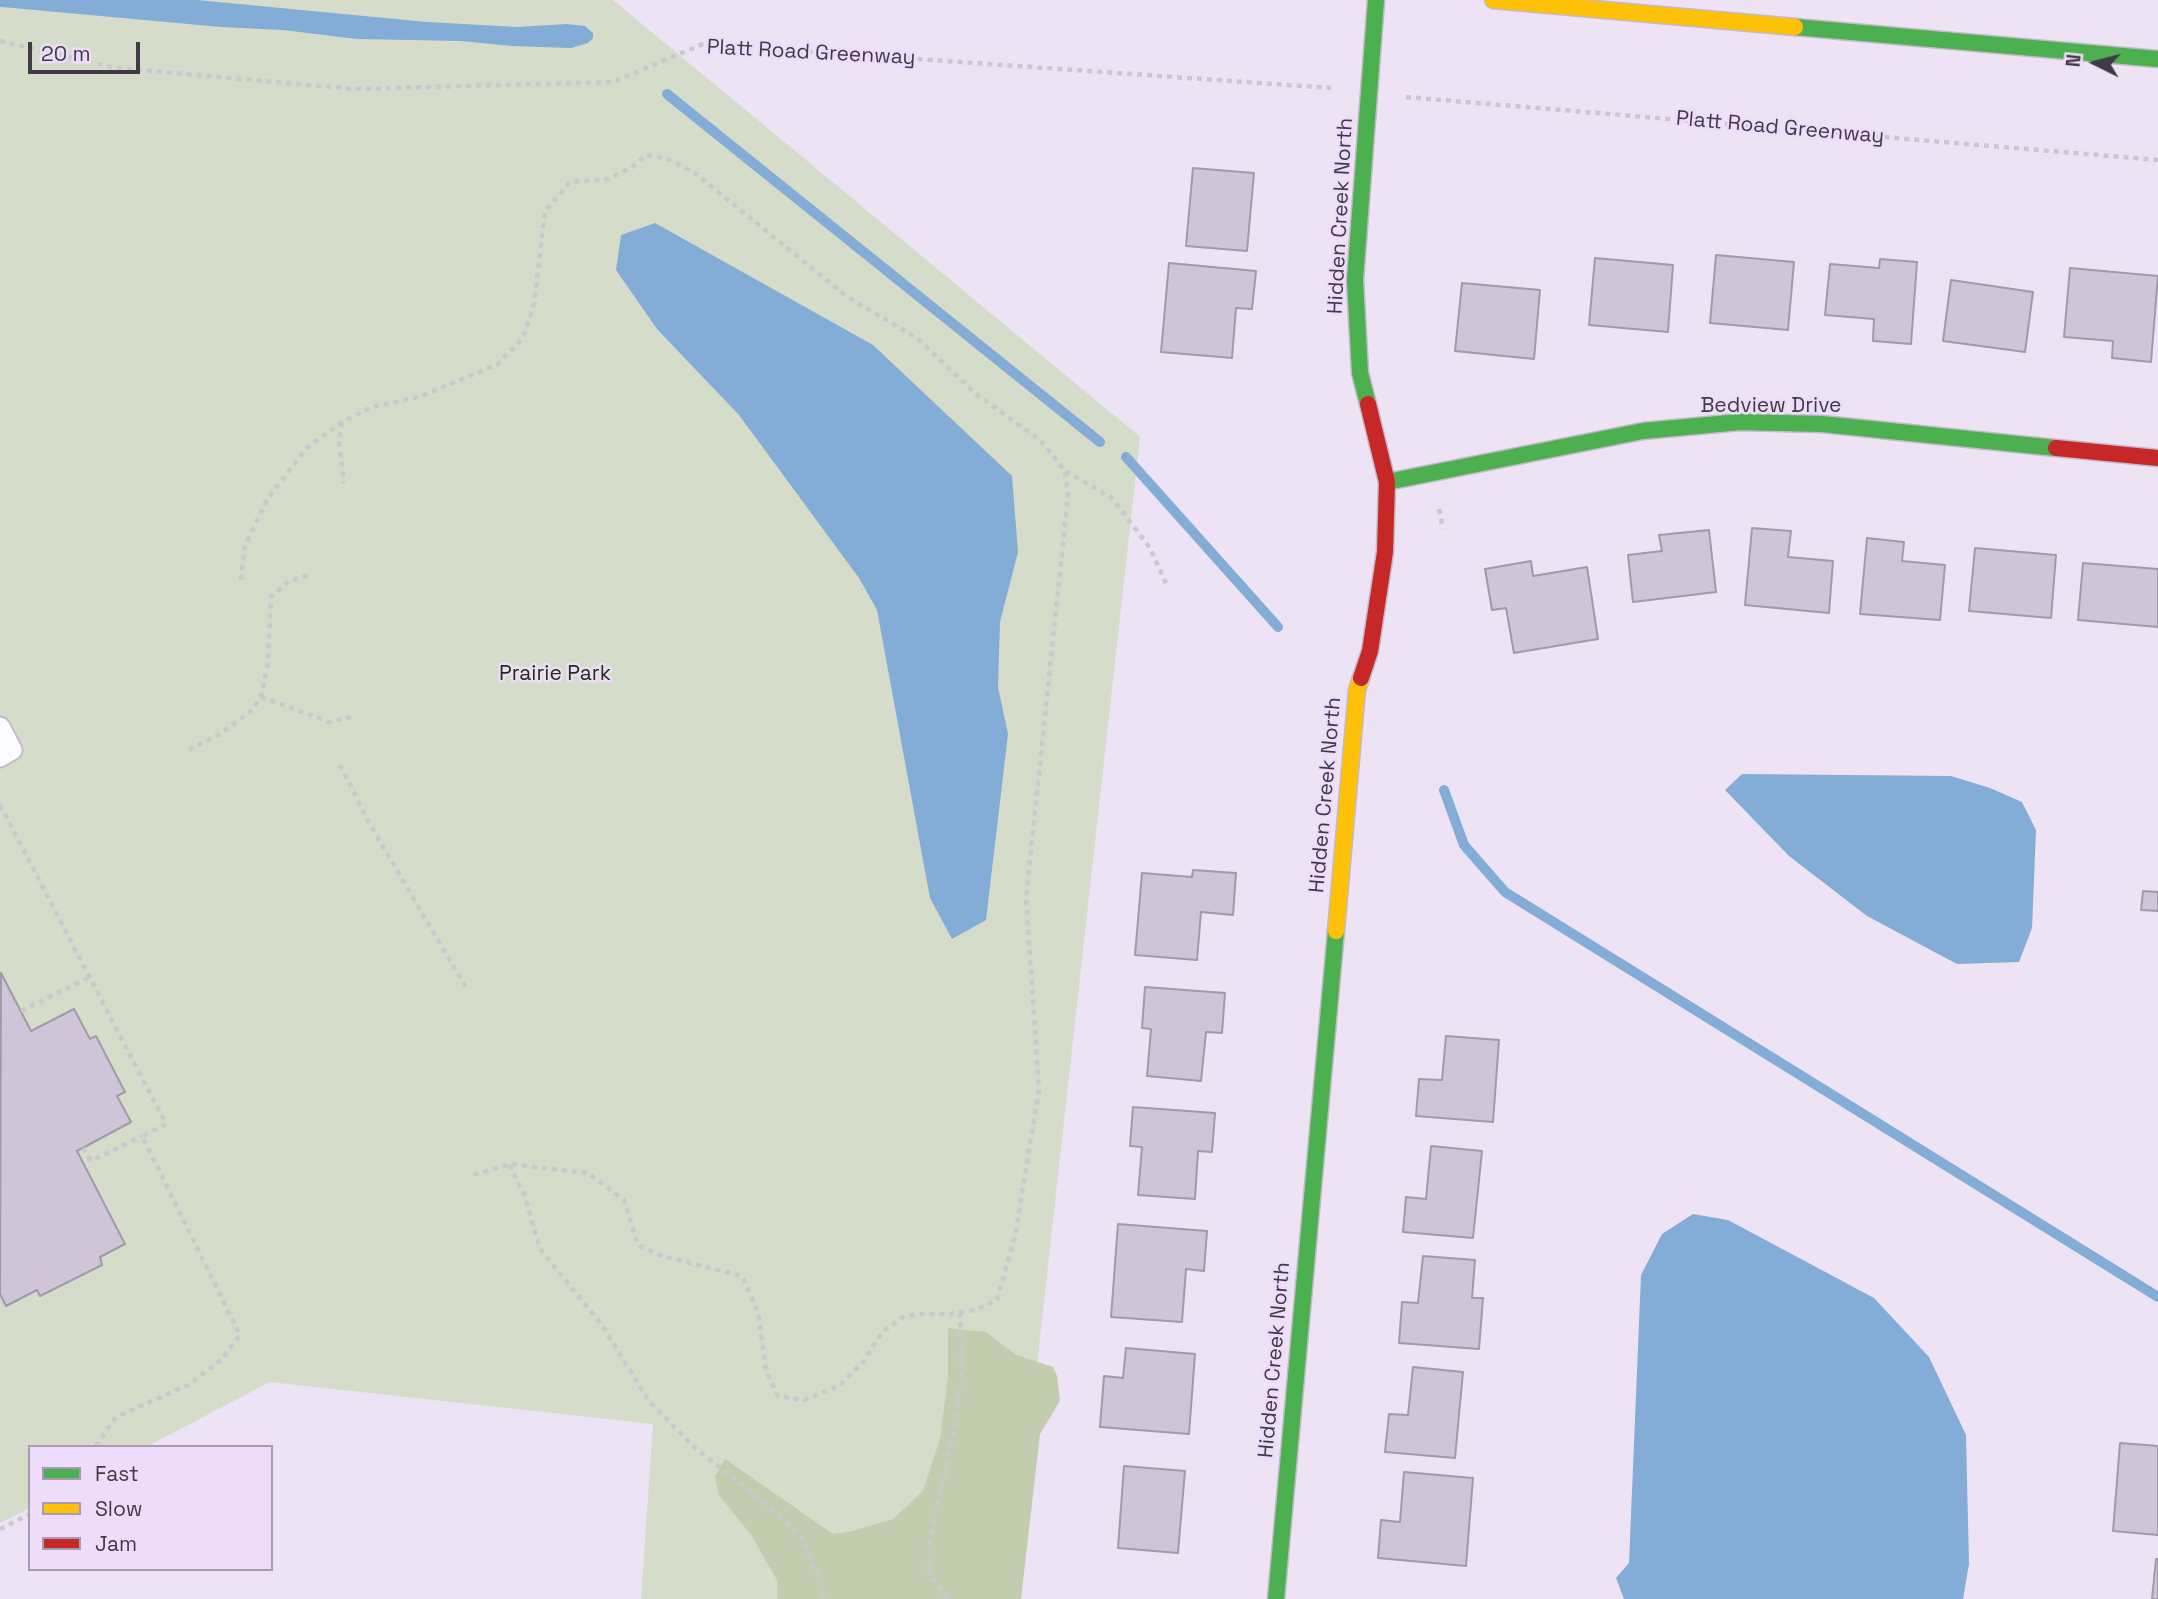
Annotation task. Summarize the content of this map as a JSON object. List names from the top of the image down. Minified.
{"streets":{"street":["Hidden Creek North","Bedview Drive"],"path":["Platt Road Greenway"]},"crossings":[["Hidden Creek North","Bedview Drive"]],"parks":["Prairie Park"],"legend":["Fast","Slow","Jam"],"scale_bar":"20 m","north":"left"}
